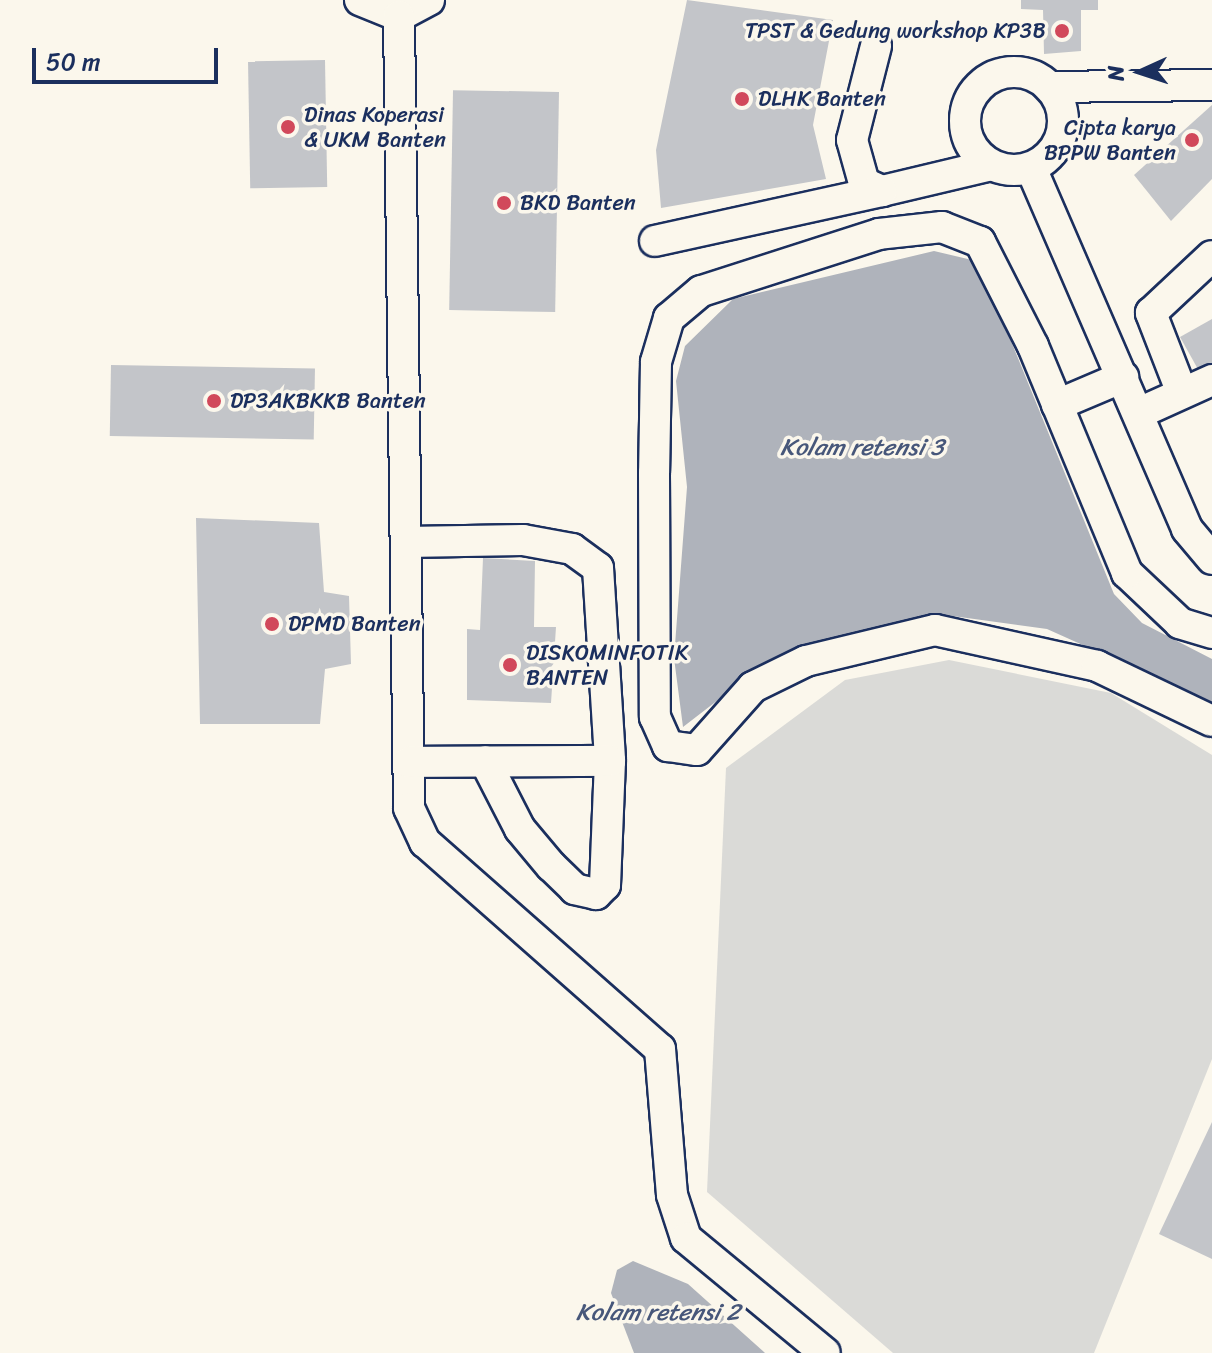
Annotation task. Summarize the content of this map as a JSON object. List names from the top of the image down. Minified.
{"water":["Kolam retensi 3","Kolam retensi 2"],"places":["TPST & Gedung workshop KP3B","DLHK Banten","Dinas Koperasi & UKM Banten","Cipta karya BPPW Banten","BKD Banten","DP3AKBKKB Banten","DPMD Banten","DISKOMINFOTIK BANTEN"],"scale_bar":"50 m","north":"left"}
